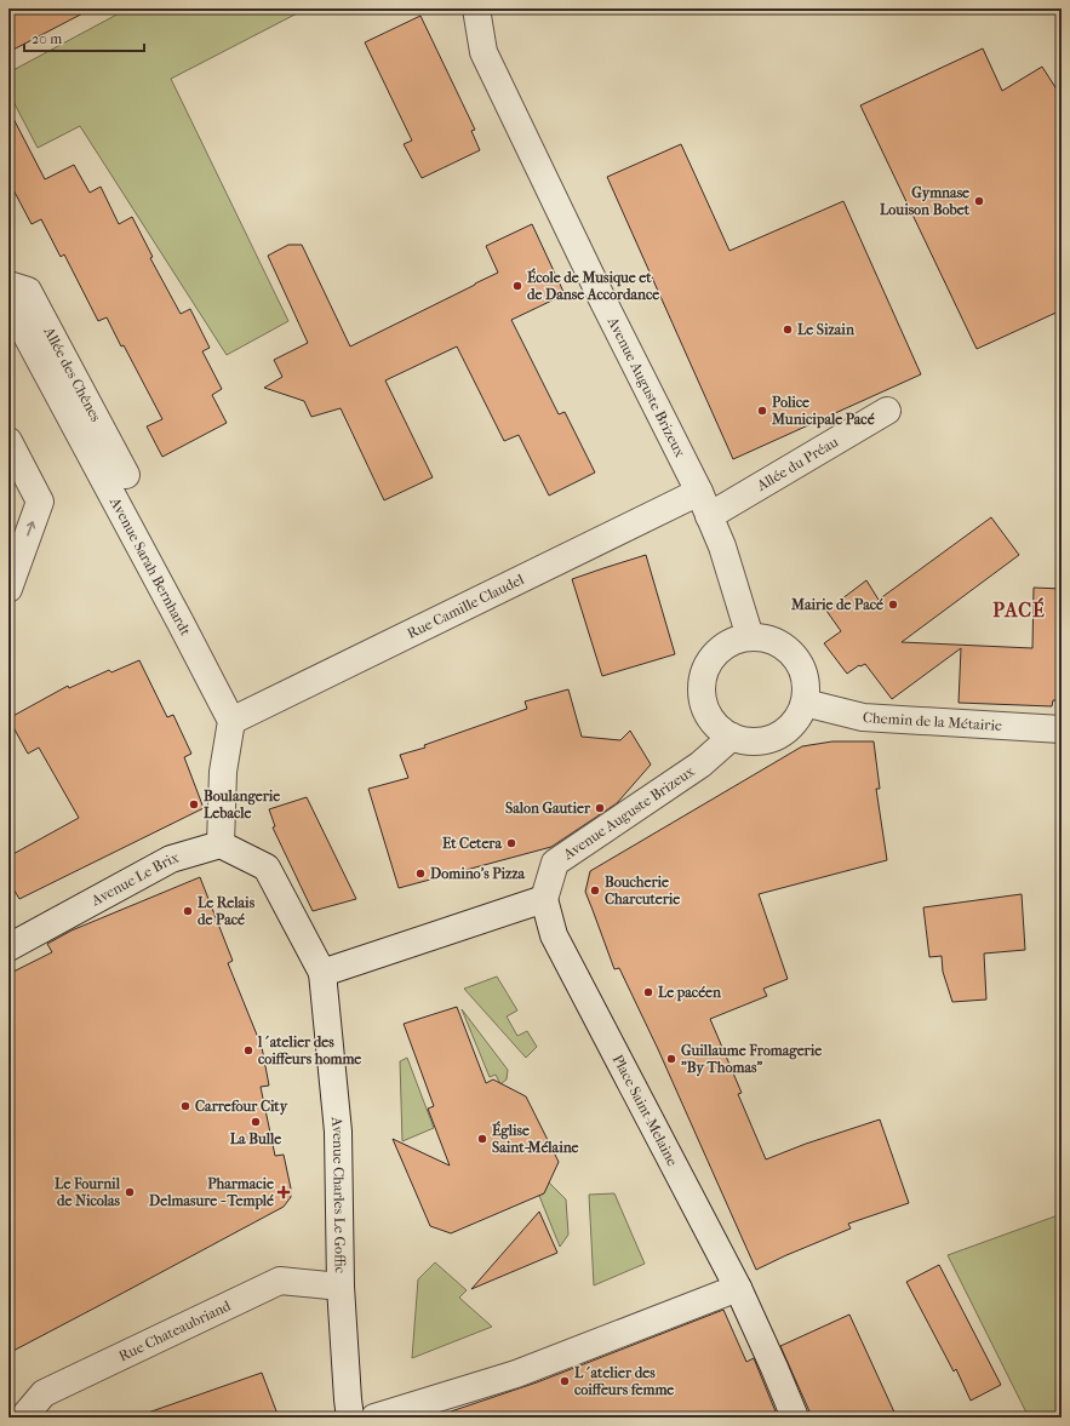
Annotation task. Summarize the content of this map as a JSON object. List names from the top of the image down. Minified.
{"streets":{"street":["Allée des Chênes","Avenue Auguste Brizeux","Allée du Préau","Avenue Sarah Bernhardt","Rue Camille Claudel","Chemin de la Métairie","Avenue Le Brix","Place Saint-Melaine","Avenue Charles Le Goffic","Rue Chateaubriand"]},"crossings":[["Avenue Auguste Brizeux","Allée du Préau"],["Avenue Auguste Brizeux","Rue Camille Claudel"],["Avenue Auguste Brizeux","Chemin de la Métairie"],["Avenue Auguste Brizeux","Place Saint-Melaine"],["Avenue Sarah Bernhardt","Rue Camille Claudel"],["Avenue Charles Le Goffic","Rue Chateaubriand"]],"districts":["PACÉ"],"places":{"other":["Gymnase Louison Bobet","École de Musique et de Danse Accordance","Le Sizain","Police Municipale Pacé","Mairie de Pacé","Boulangerie Lebacle","Salon Gautier","Et Cetera","Domino's Pizza","Boucherie Charcuterie","Le Relais de Pacé","Le pacéen","l´atelier des coiffeurs homme","Guillaume Fromagerie \"By Thomas\"","Carrefour City","La Bulle","Église Saint-Mélaine","Le Fournil de Nicolas","L´atelier des coiffeurs femme"],"health":["Pharmacie Delmasure - Templé"]},"scale_bar":"20 m"}
